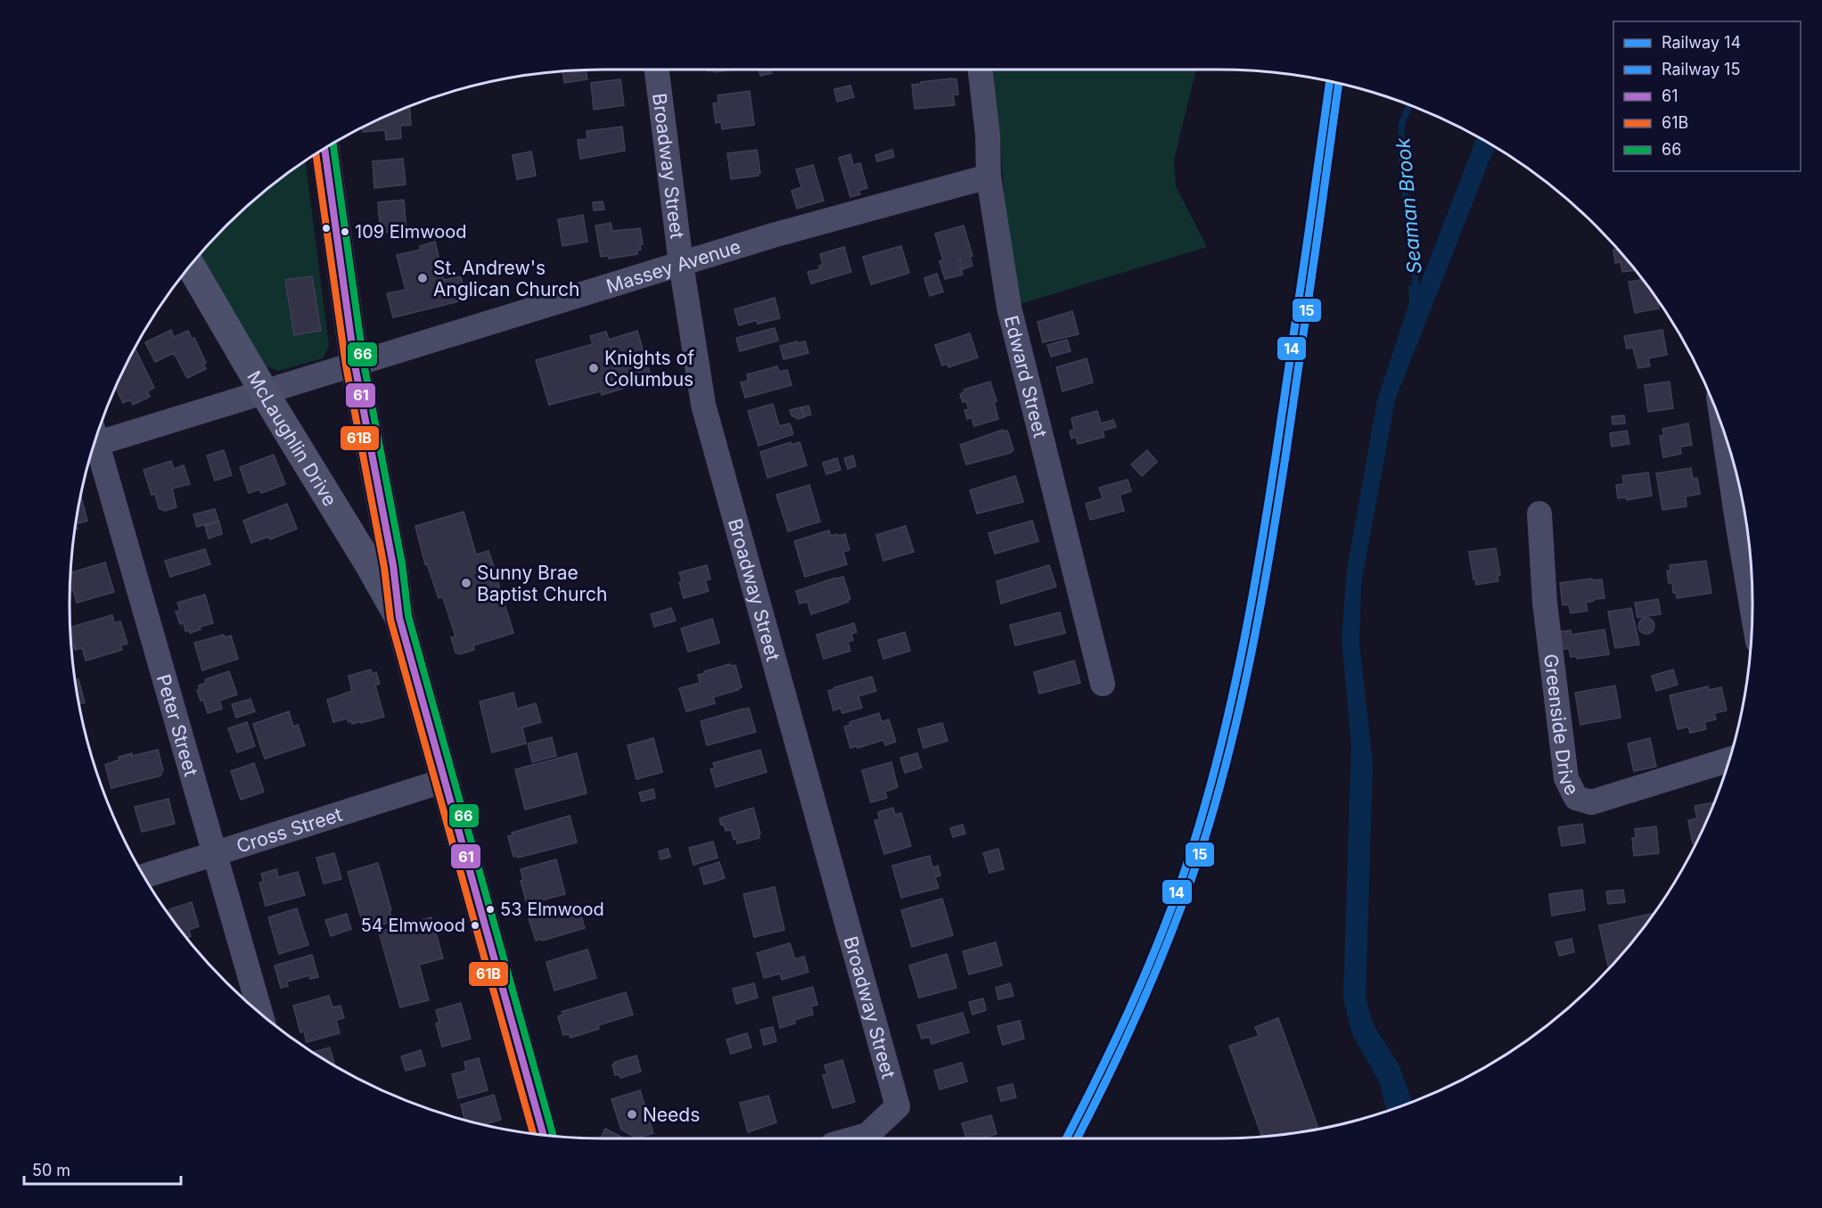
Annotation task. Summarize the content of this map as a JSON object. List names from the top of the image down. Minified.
{"streets":{"main road":["McLaughlin Drive"],"street":["Broadway Street","Massey Avenue","Edward Street","Greenside Drive","Peter Street","Cross Street"]},"crossings":[["Broadway Street","Massey Avenue"],["Massey Avenue","Edward Street"],["Massey Avenue","McLaughlin Drive"],["Peter Street","Cross Street"]],"water":["Seaman Brook"],"places":["109 Elmwood","St. Andrew's Anglican Church","Knights of Columbus","Sunny Brae Baptist Church","53 Elmwood","54 Elmwood","Needs"],"lines":["rail line 14","rail line 15","transit line 66","transit line 61","transit line 61B"],"legend":["Railway 14","Railway 15","61","61B","66"],"scale_bar":"50 m"}
